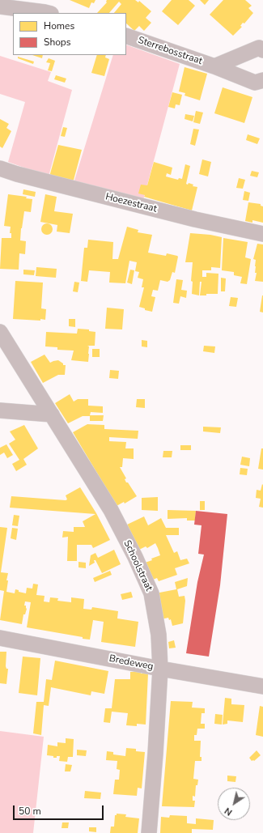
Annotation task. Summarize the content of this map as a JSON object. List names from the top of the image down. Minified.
{"streets":{"street":["Sterrebosstraat","Hoezestraat","Schoolstraat","Bredeweg"]},"crossings":[["Schoolstraat","Bredeweg"]],"legend":["Homes","Shops"],"scale_bar":"50 m","north":"bottom left"}
